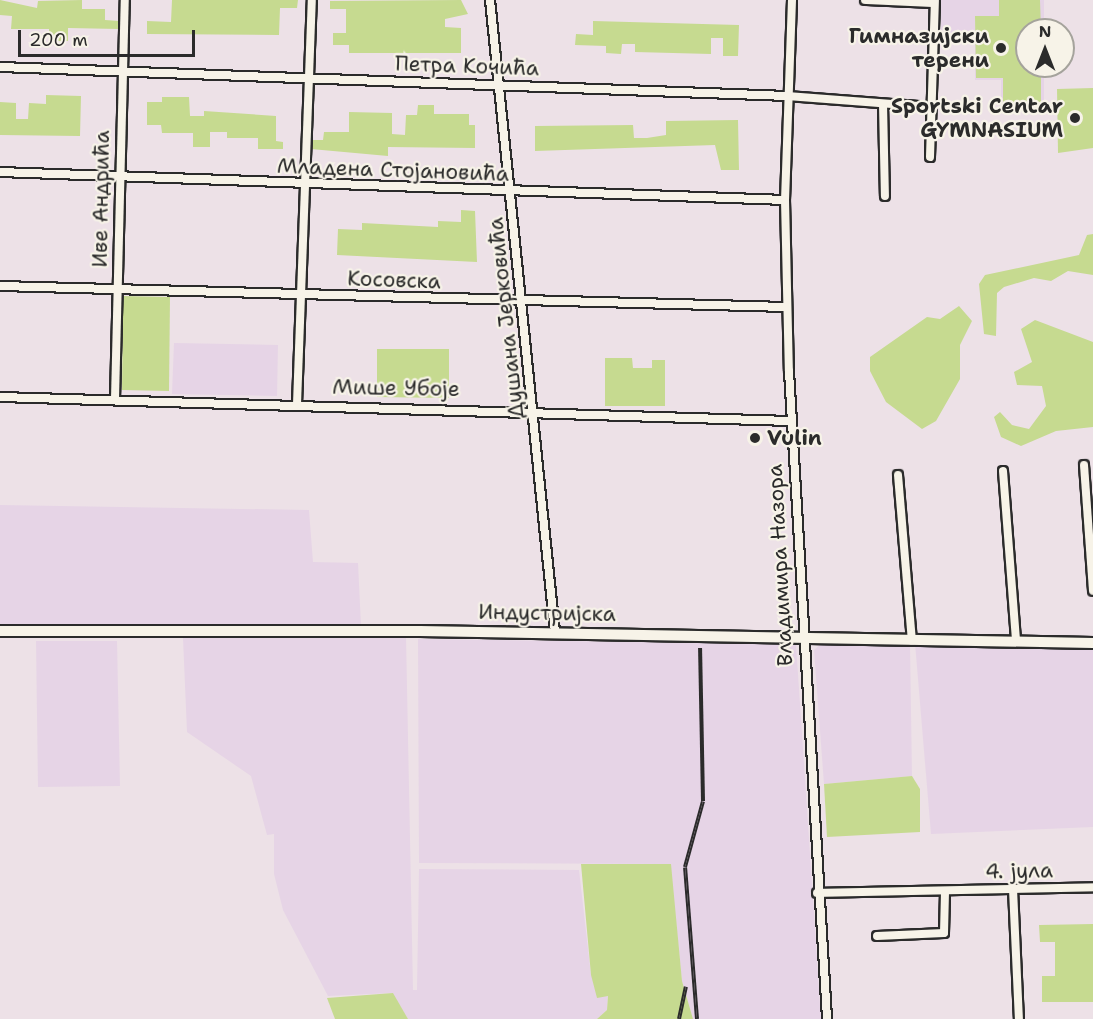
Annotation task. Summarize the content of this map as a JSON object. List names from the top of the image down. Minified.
{"streets":{"main road":["Индустријска"],"street":["Петра Кочића","Младена Стојановића","Иве Андрића","Косовска","Душана Јерковића","Мише Убоје","Владимира Назора","4. јула"]},"crossings":[["Петра Кочића","Иве Андрића"],["Петра Кочића","Душана Јерковића"],["Петра Кочића","Владимира Назора"],["Младена Стојановића","Иве Андрића"],["Младена Стојановића","Душана Јерковића"],["Младена Стојановића","Владимира Назора"],["Иве Андрића","Косовска"],["Иве Андрића","Мише Убоје"],["Косовска","Душана Јерковића"],["Косовска","Владимира Назора"],["Душана Јерковића","Мише Убоје"],["Душана Јерковића","Индустријска"],["Мише Убоје","Владимира Назора"],["Владимира Назора","Индустријска"],["Владимира Назора","4. јула"]],"places":["Гимназијски терени","Sportski Centar GYMNASIUM","Vulin"],"scale_bar":"200 m","north":"top"}
